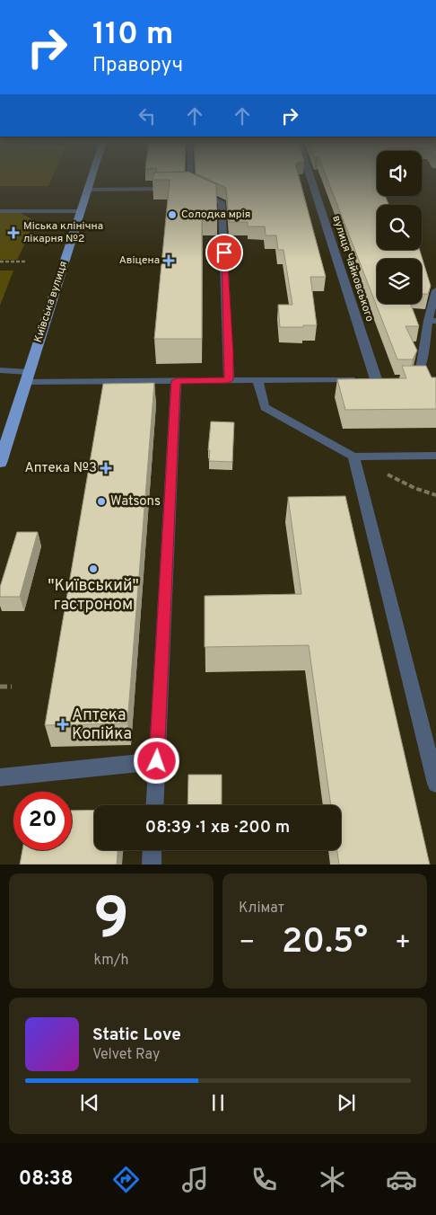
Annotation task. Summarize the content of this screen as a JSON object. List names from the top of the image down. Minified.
{"streets":{"main road":["Київська вулиця"],"street":["вулиця Чайковського"]},"places":{"other":["Солодка мрія","Watsons","\"Київський\" гастроном"],"health":["Міська клінічна лікарня №2","Авіцена","Аптека №3","Аптека Копійка"]},"page":{"turn":["110 m","Праворуч"],"limit":"20","trip":"08:39 · 1 хв · 200 m","tile":[["9","km/h"],"Клімат"],"heat":["−","20.5°","+"],"song":["Static Love","Velvet Ray"],"tabs":"08:38"}}
